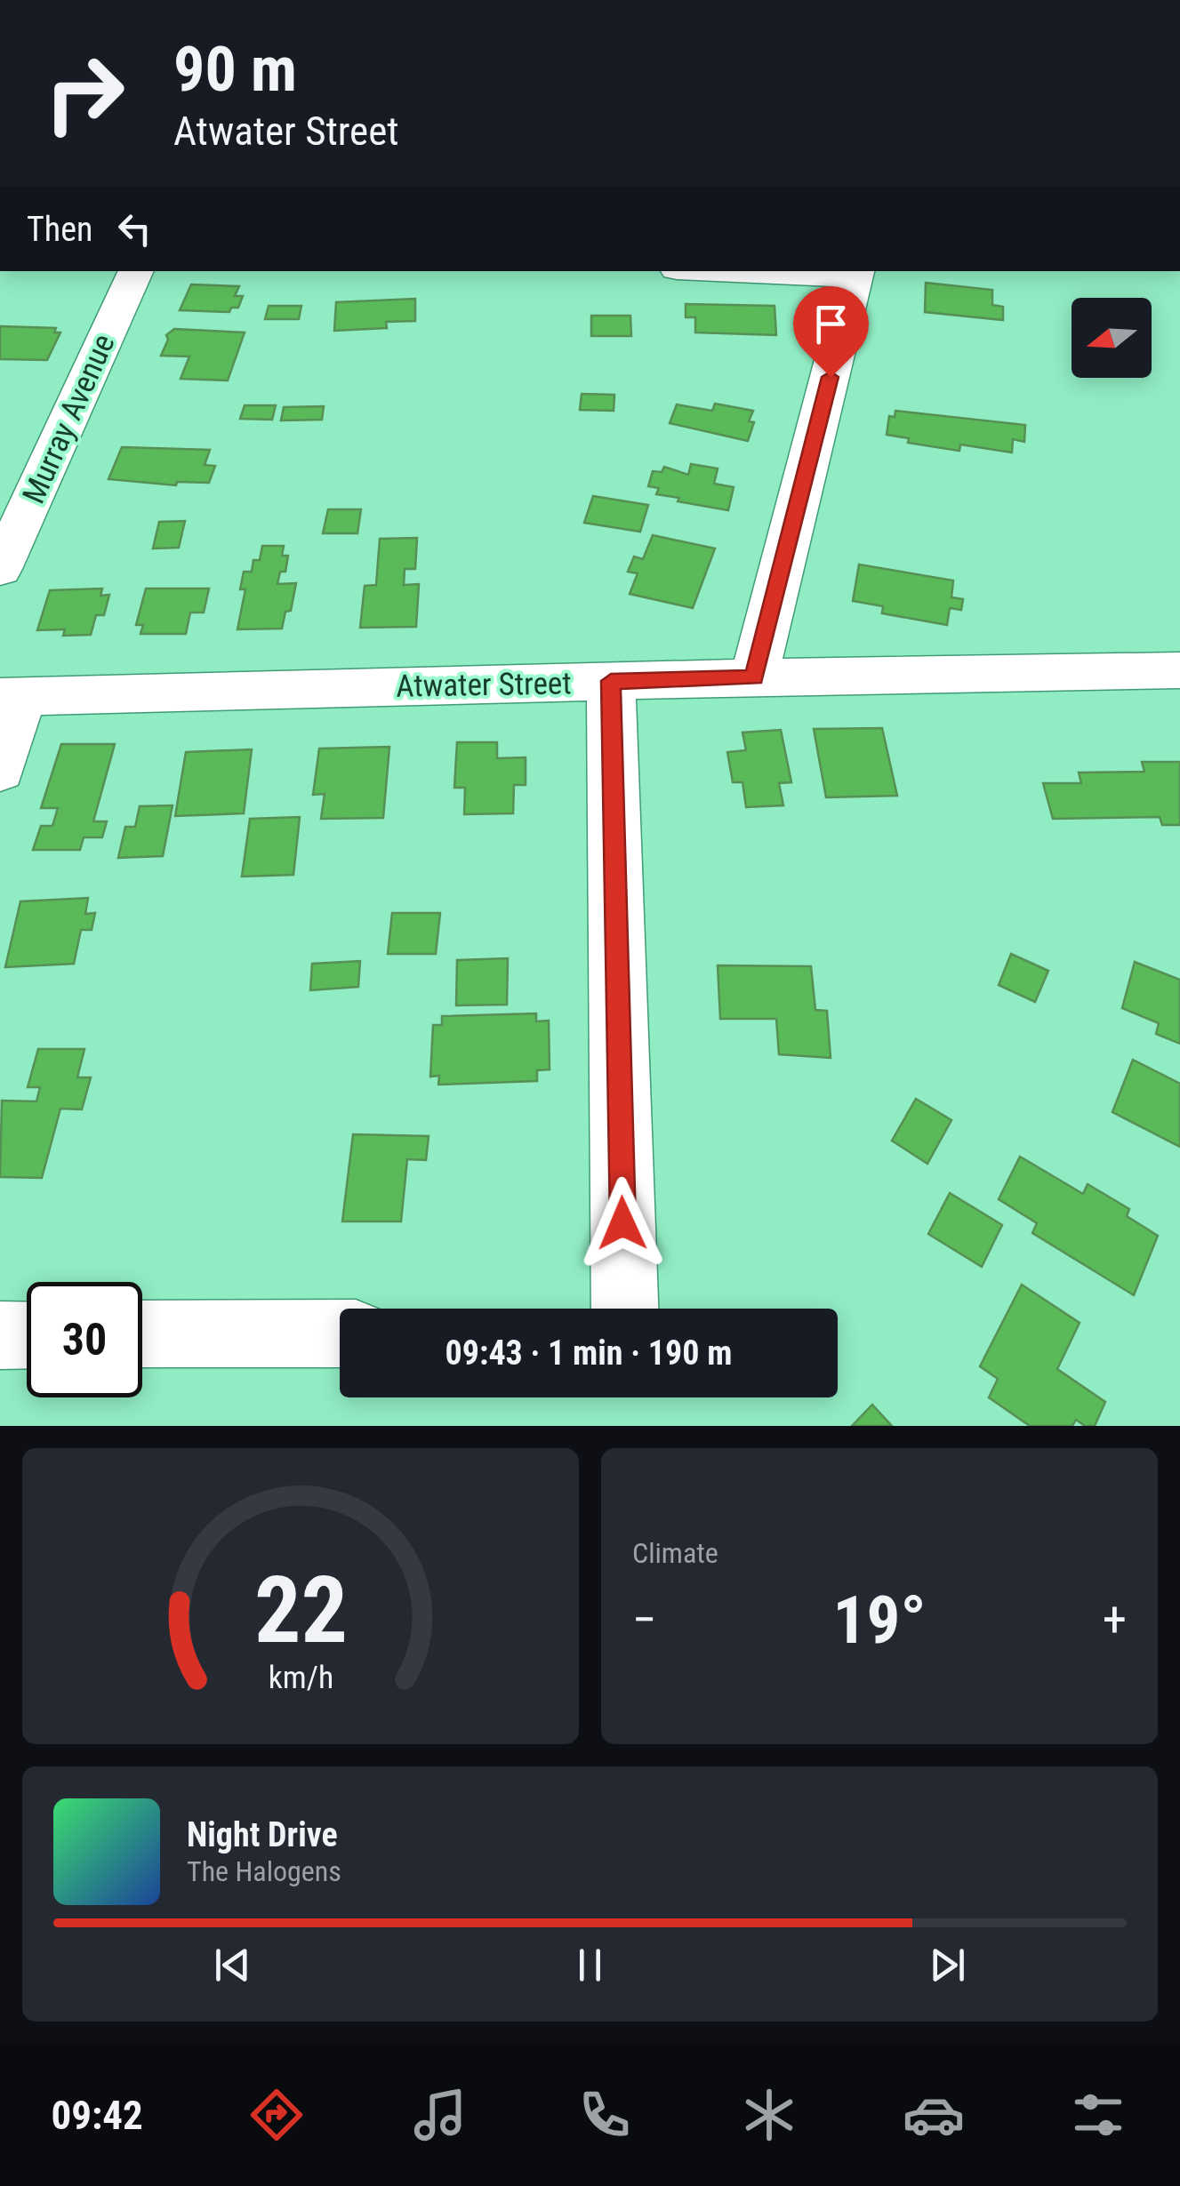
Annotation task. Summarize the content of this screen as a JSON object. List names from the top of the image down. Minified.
{"streets":{"street":["Murray Avenue","Atwater Street"]},"north":"left","page":{"turn":["90 m","Atwater Street"],"then":"Then","limit":"30","trip":"09:43 · 1 min · 190 m","tile":"Climate","heat":["−","19°","+"],"song":["Night Drive","The Halogens"],"tabs":"09:42","gauge":["22","km/h"]}}
